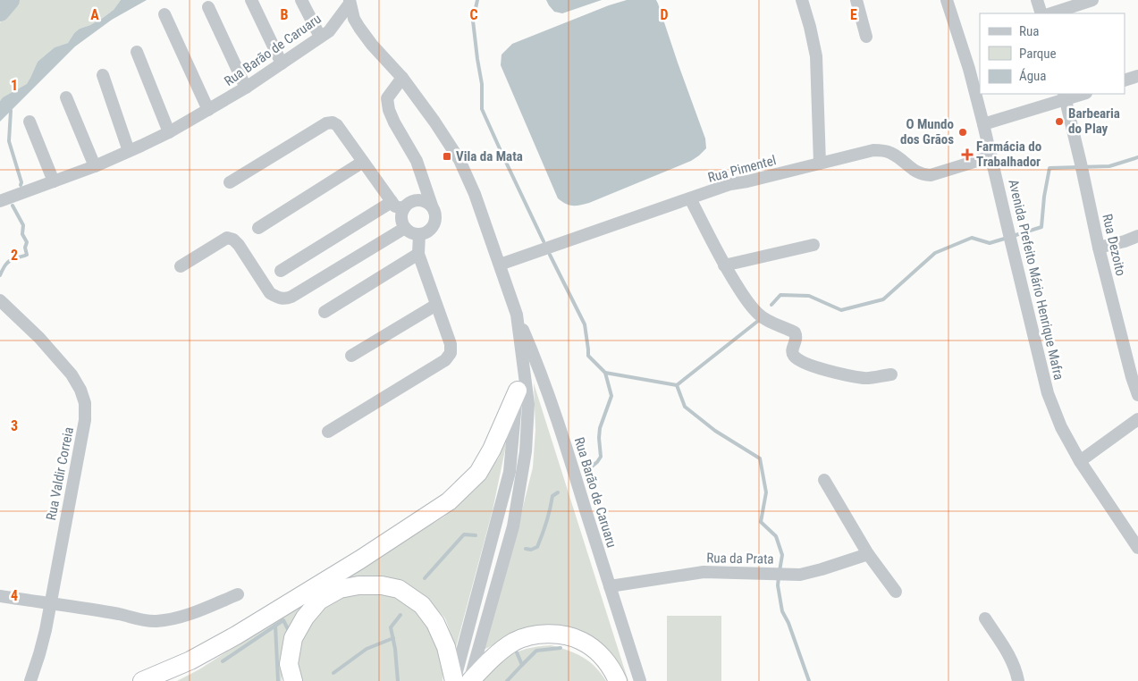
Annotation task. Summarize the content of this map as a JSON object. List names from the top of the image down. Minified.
{"streets":{"street":["Rua Barão de Caruaru","Rua Pimentel","Rua Dezoito","Avenida Prefeito Mário Henrique Mafra","Rua Valdir Correia","Rua da Prata"]},"crossings":[["Rua Barão de Caruaru","Rua Pimentel"],["Rua Barão de Caruaru","Rua da Prata"],["Rua Pimentel","Avenida Prefeito Mário Henrique Mafra"]],"places":{"other":["Barbearia do Play","O Mundo dos Grãos"],"health":["Farmácia do Trabalhador"],"transit":["Vila da Mata"]},"legend":["Rua","Parque","Água"],"grid":{"columns":["A","B","C","D","E"],"rows":["1","2","3","4"]}}
